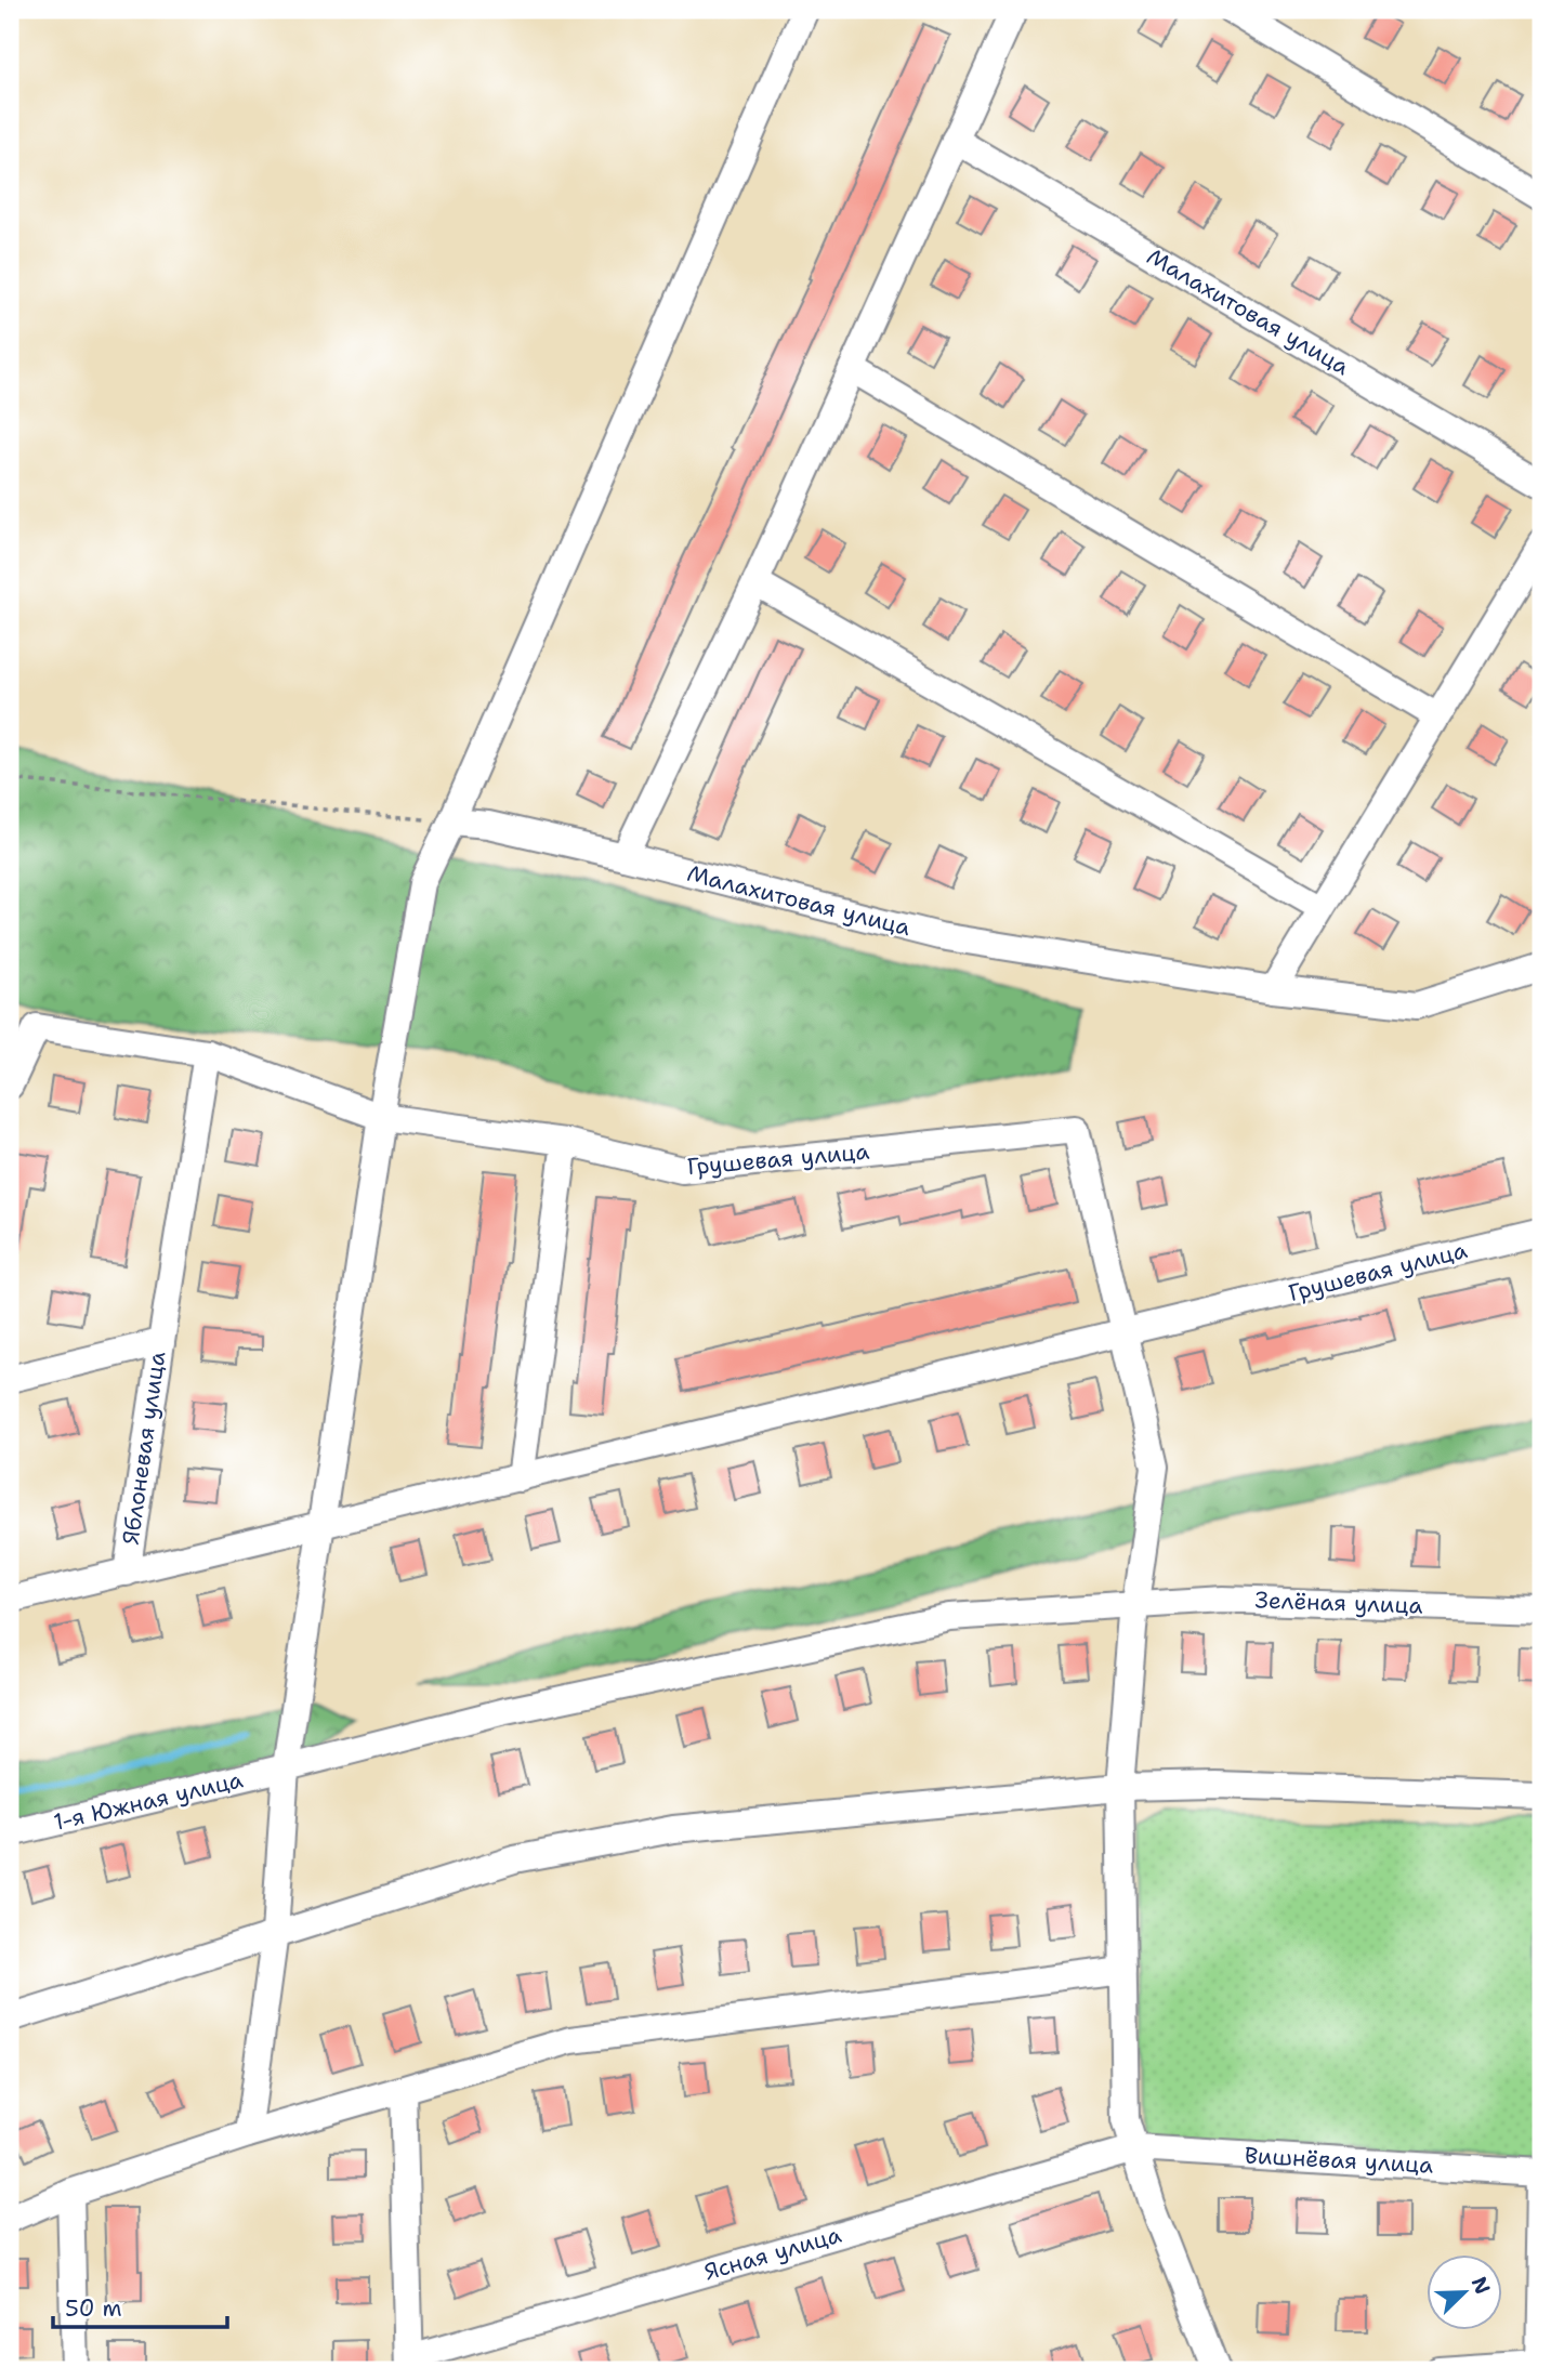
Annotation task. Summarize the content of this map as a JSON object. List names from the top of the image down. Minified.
{"streets":{"street":["Малахитовая улица","Грушевая улица","Яблоневая улица","Зелёная улица","1-я Южная улица","Вишнёвая улица","Ясная улица"]},"crossings":[["Грушевая улица","Яблоневая улица"],["Зелёная улица","1-я Южная улица"],["Вишнёвая улица","Ясная улица"]],"scale_bar":"50 m","north":"top right"}
